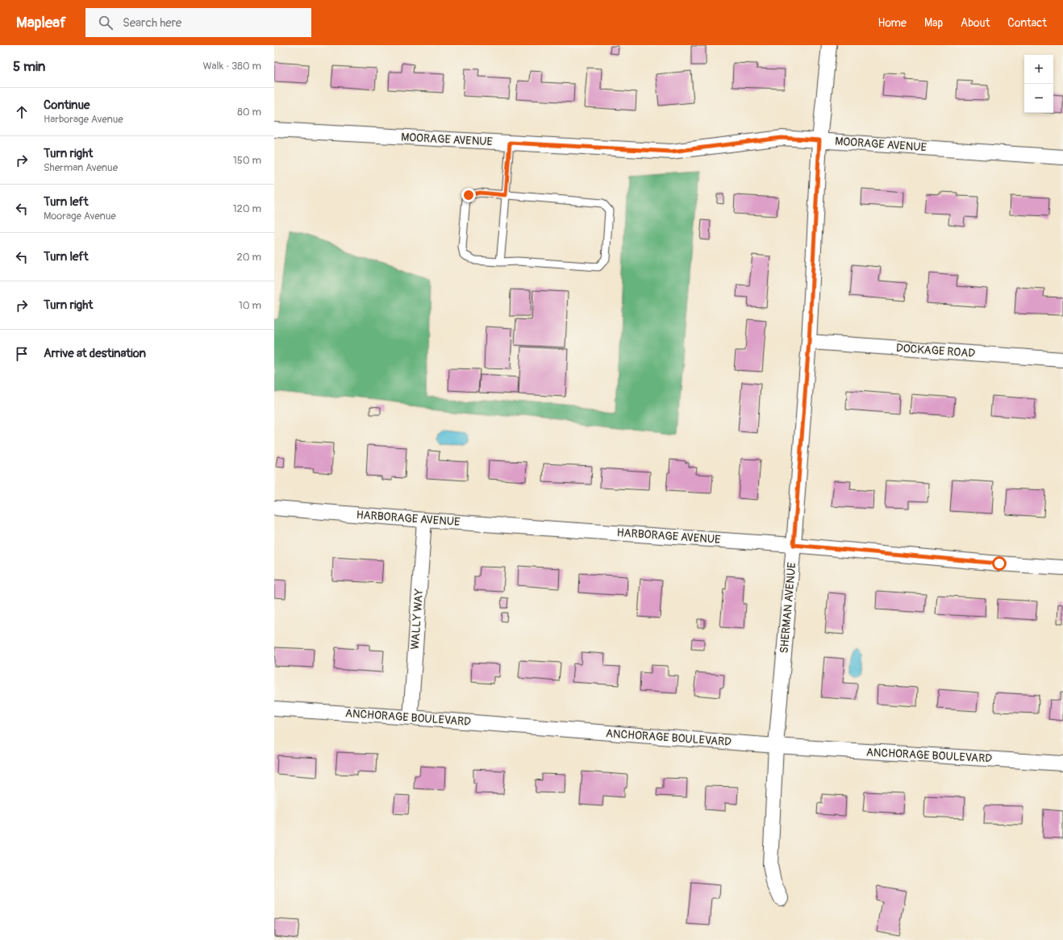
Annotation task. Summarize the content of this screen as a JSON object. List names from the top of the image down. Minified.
{"streets":{"street":["MOORAGE AVENUE","DOCKAGE ROAD","HARBORAGE AVENUE","SHERMAN AVENUE","WALLY WAY","ANCHORAGE BOULEVARD"]},"crossings":[["MOORAGE AVENUE","SHERMAN AVENUE"],["DOCKAGE ROAD","SHERMAN AVENUE"],["HARBORAGE AVENUE","SHERMAN AVENUE"],["HARBORAGE AVENUE","WALLY WAY"],["SHERMAN AVENUE","ANCHORAGE BOULEVARD"],["WALLY WAY","ANCHORAGE BOULEVARD"]],"page":{"header":"Mapleaf","search":"Search here","nav":["Home","Map","About","Contact"],"heading":["5 min","Walk · 380 m"],"map_buttons":["+","−"],"list":[["Continue","Harborage Avenue","80 m"],["Turn right","Sherman Avenue","150 m"],["Turn left","Moorage Avenue","120 m"],["Turn left","20 m"],["Turn right","10 m"],"Arrive at destination"]}}
